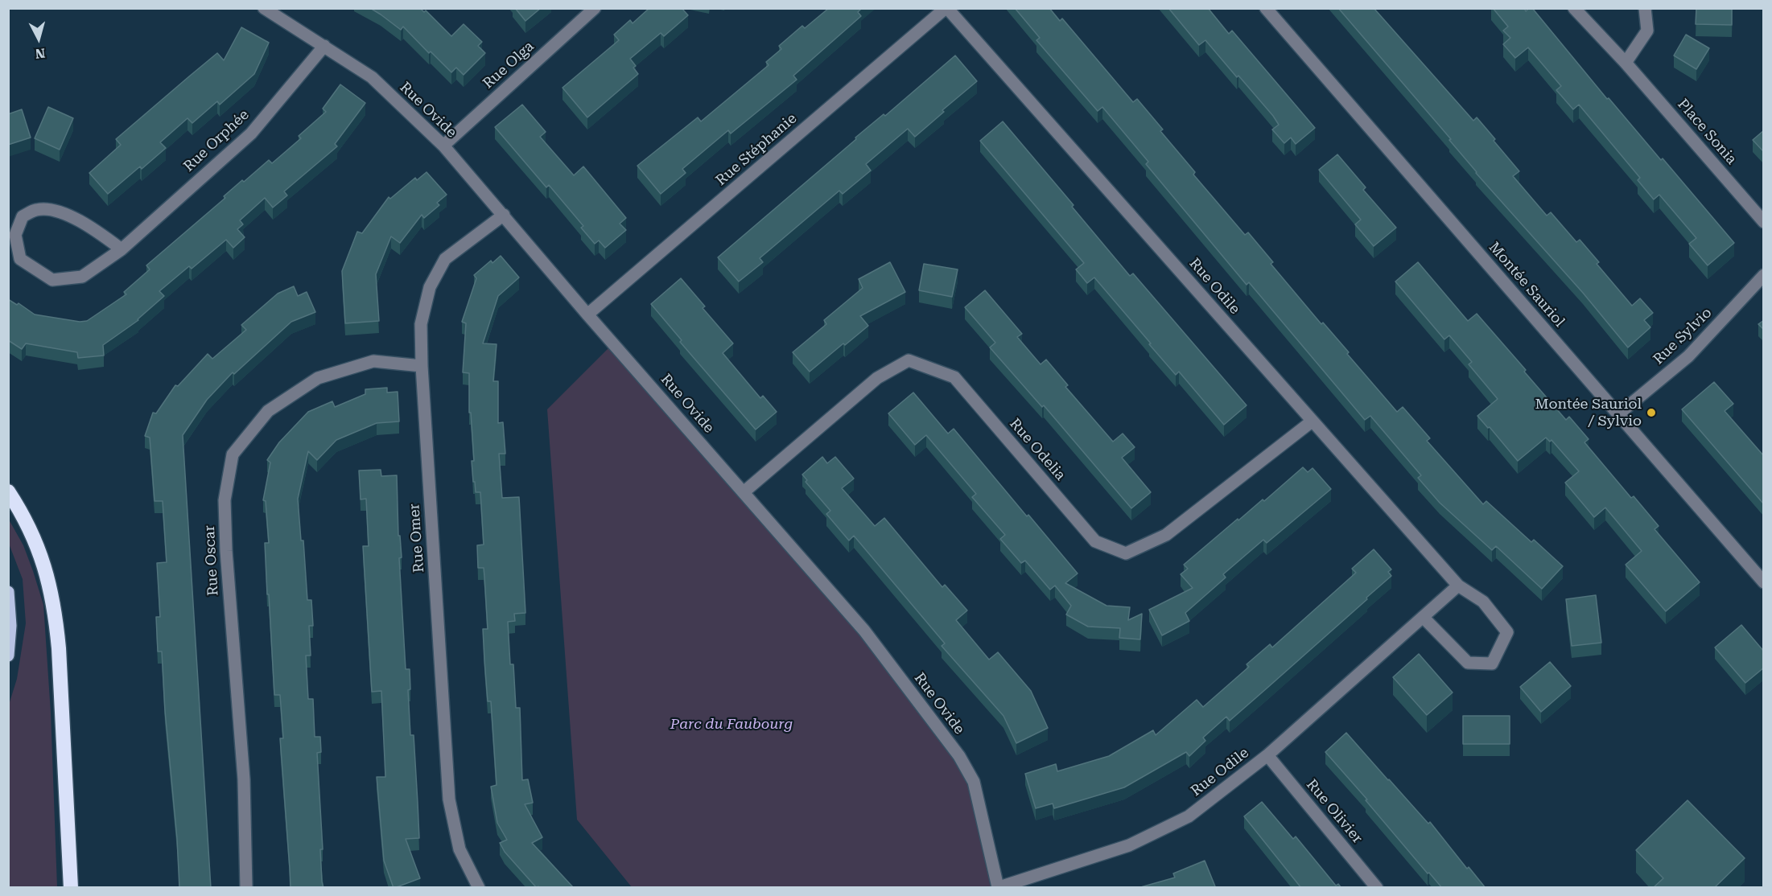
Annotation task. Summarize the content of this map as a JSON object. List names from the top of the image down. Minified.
{"streets":{"street":["Rue Olga","Rue Ovide","Place Sonia","Rue Orphée","Rue Stéphanie","Montée Sauriol","Rue Odile","Rue Sylvio","Rue Odelia","Rue Omer","Rue Oscar","Rue Olivier"]},"crossings":[["Rue Olga","Rue Ovide"],["Rue Ovide","Rue Orphée"],["Rue Ovide","Rue Stéphanie"],["Rue Ovide","Rue Odile"],["Rue Ovide","Rue Odelia"],["Rue Ovide","Rue Omer"],["Rue Stéphanie","Rue Odile"],["Montée Sauriol","Rue Sylvio"],["Rue Odile","Rue Odelia"],["Rue Odile","Rue Olivier"],["Rue Omer","Rue Oscar"]],"parks":["Parc du Faubourg"],"places":["Montée Sauriol / Sylvio"],"north":"bottom"}
